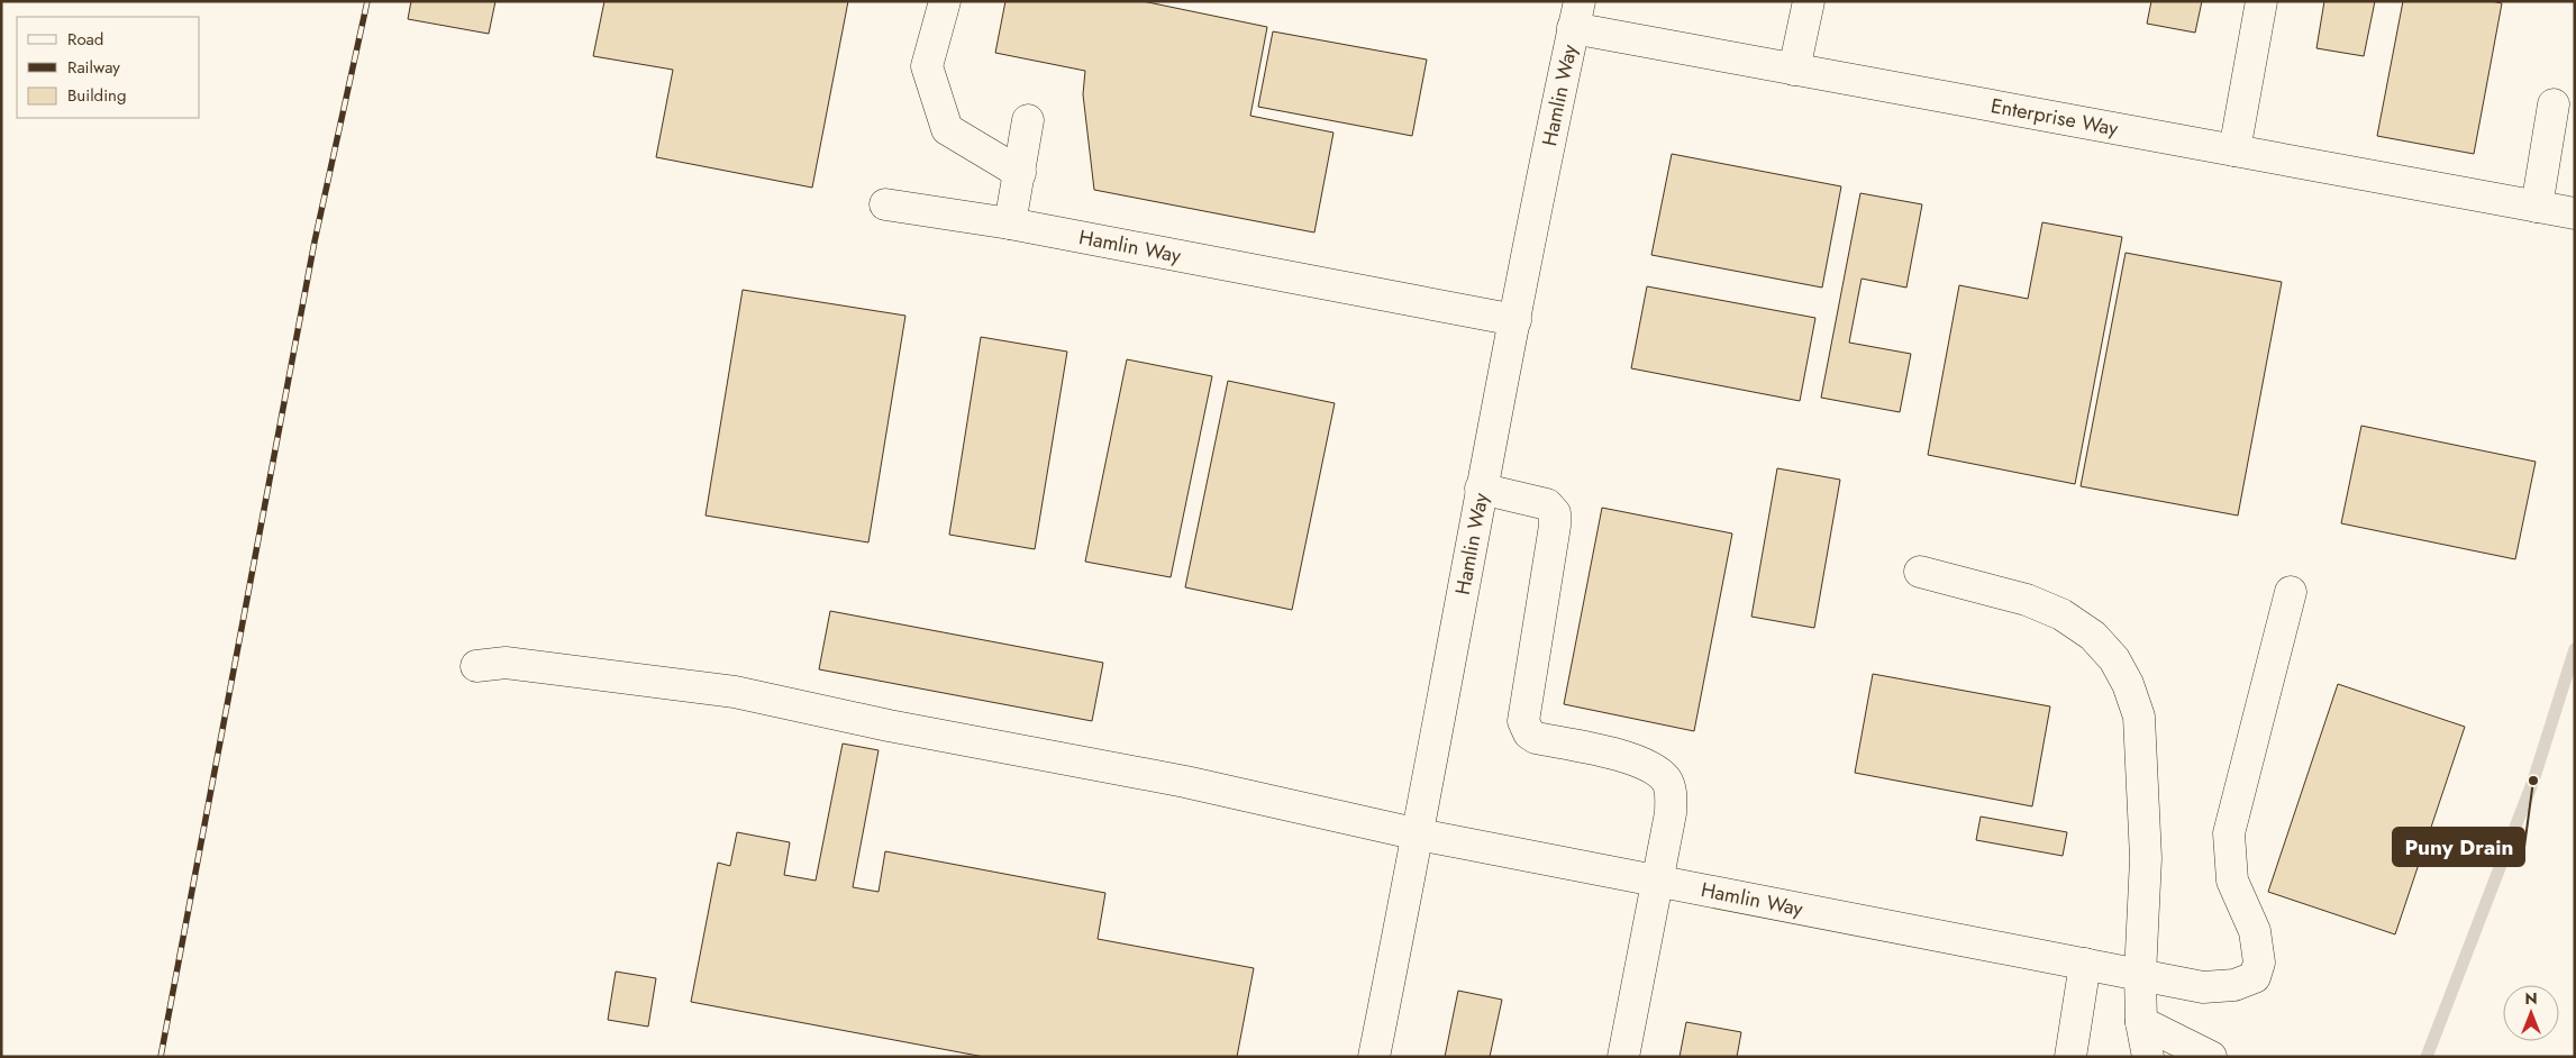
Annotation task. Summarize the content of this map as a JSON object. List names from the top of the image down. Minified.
{"streets":{"street":["Hamlin Way","Enterprise Way"]},"crossings":[["Hamlin Way","Enterprise Way"]],"places":["Puny Drain"],"legend":["Road","Railway","Building"],"north":"top"}
